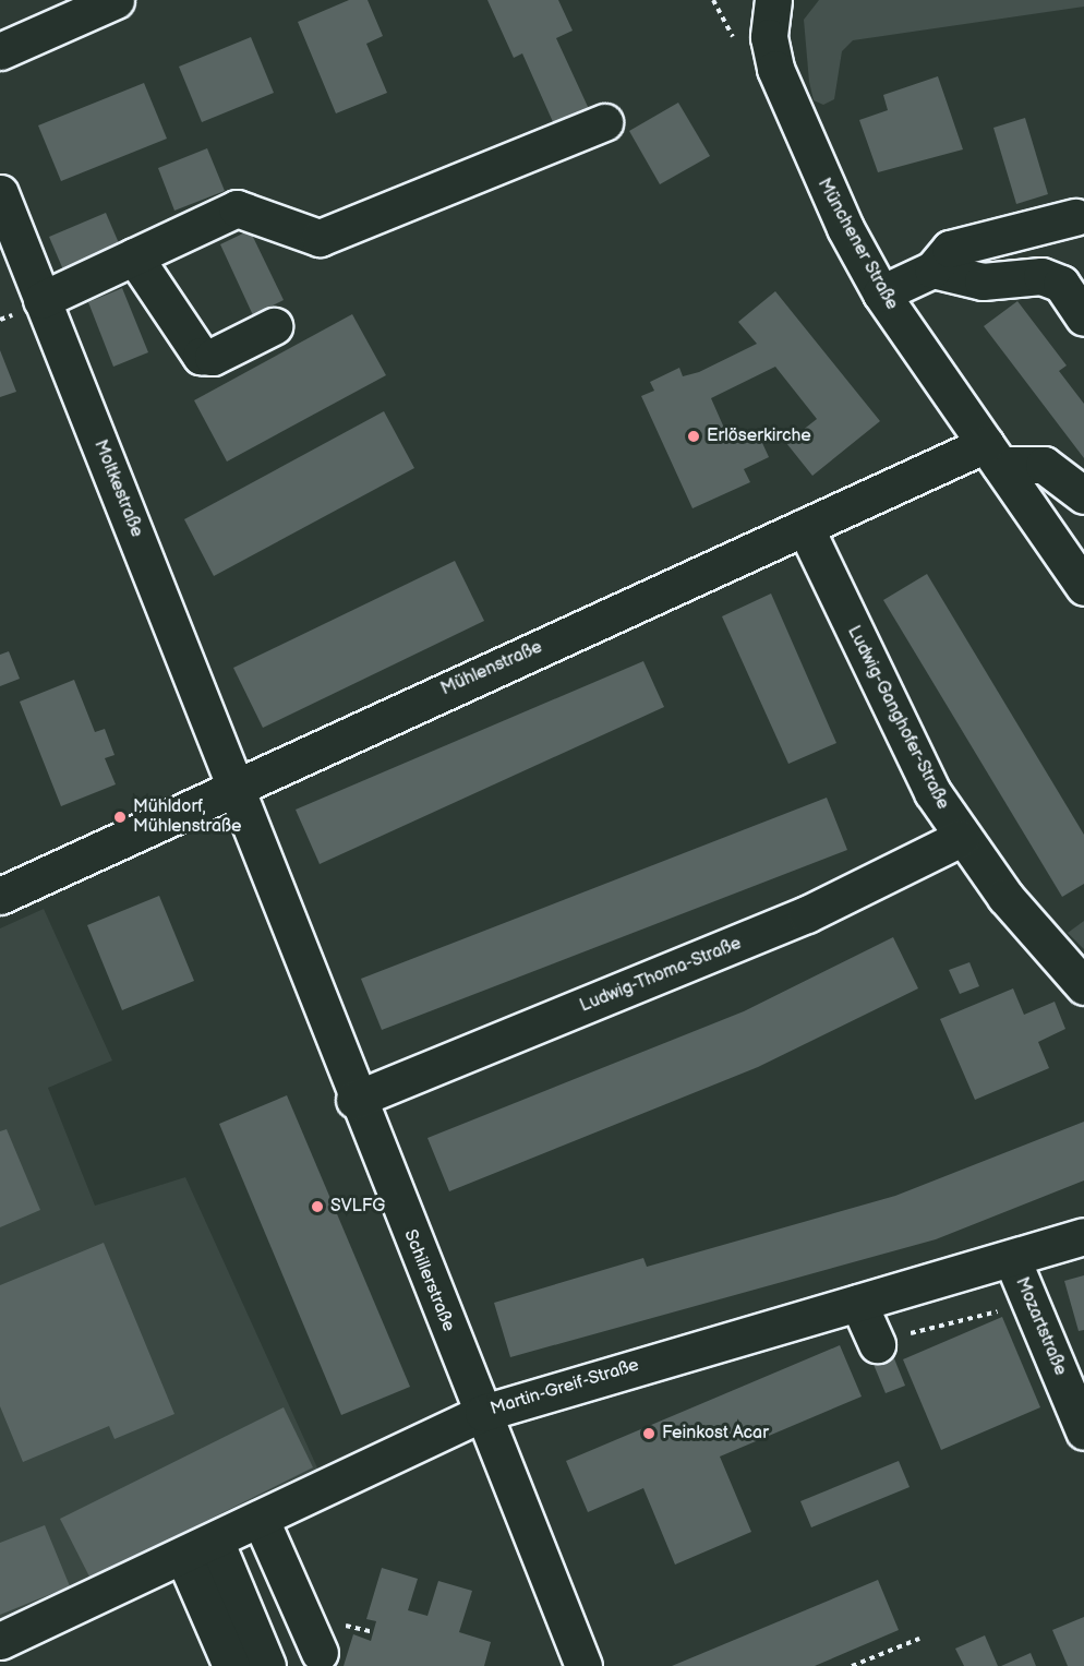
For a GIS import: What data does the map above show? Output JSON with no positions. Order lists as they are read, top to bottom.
{
  "streets": {
    "street": [
      "Münchener Straße",
      "Moltkestraße",
      "Mühlenstraße",
      "Ludwig-Ganghofer-Straße",
      "Ludwig-Thoma-Straße",
      "Schillerstraße",
      "Mozartstraße",
      "Martin-Greif-Straße"
    ]
  },
  "crossings": [
    ["Münchener Straße", "Mühlenstraße"],
    ["Moltkestraße", "Mühlenstraße"],
    ["Moltkestraße", "Schillerstraße"],
    ["Mühlenstraße", "Ludwig-Ganghofer-Straße"],
    ["Mühlenstraße", "Schillerstraße"],
    ["Ludwig-Ganghofer-Straße", "Ludwig-Thoma-Straße"],
    ["Ludwig-Thoma-Straße", "Schillerstraße"],
    ["Schillerstraße", "Martin-Greif-Straße"],
    ["Mozartstraße", "Martin-Greif-Straße"]
  ],
  "places": [
    "Erlöserkirche",
    "Mühldorf, Mühlenstraße",
    "SVLFG",
    "Feinkost Acar"
  ]
}
